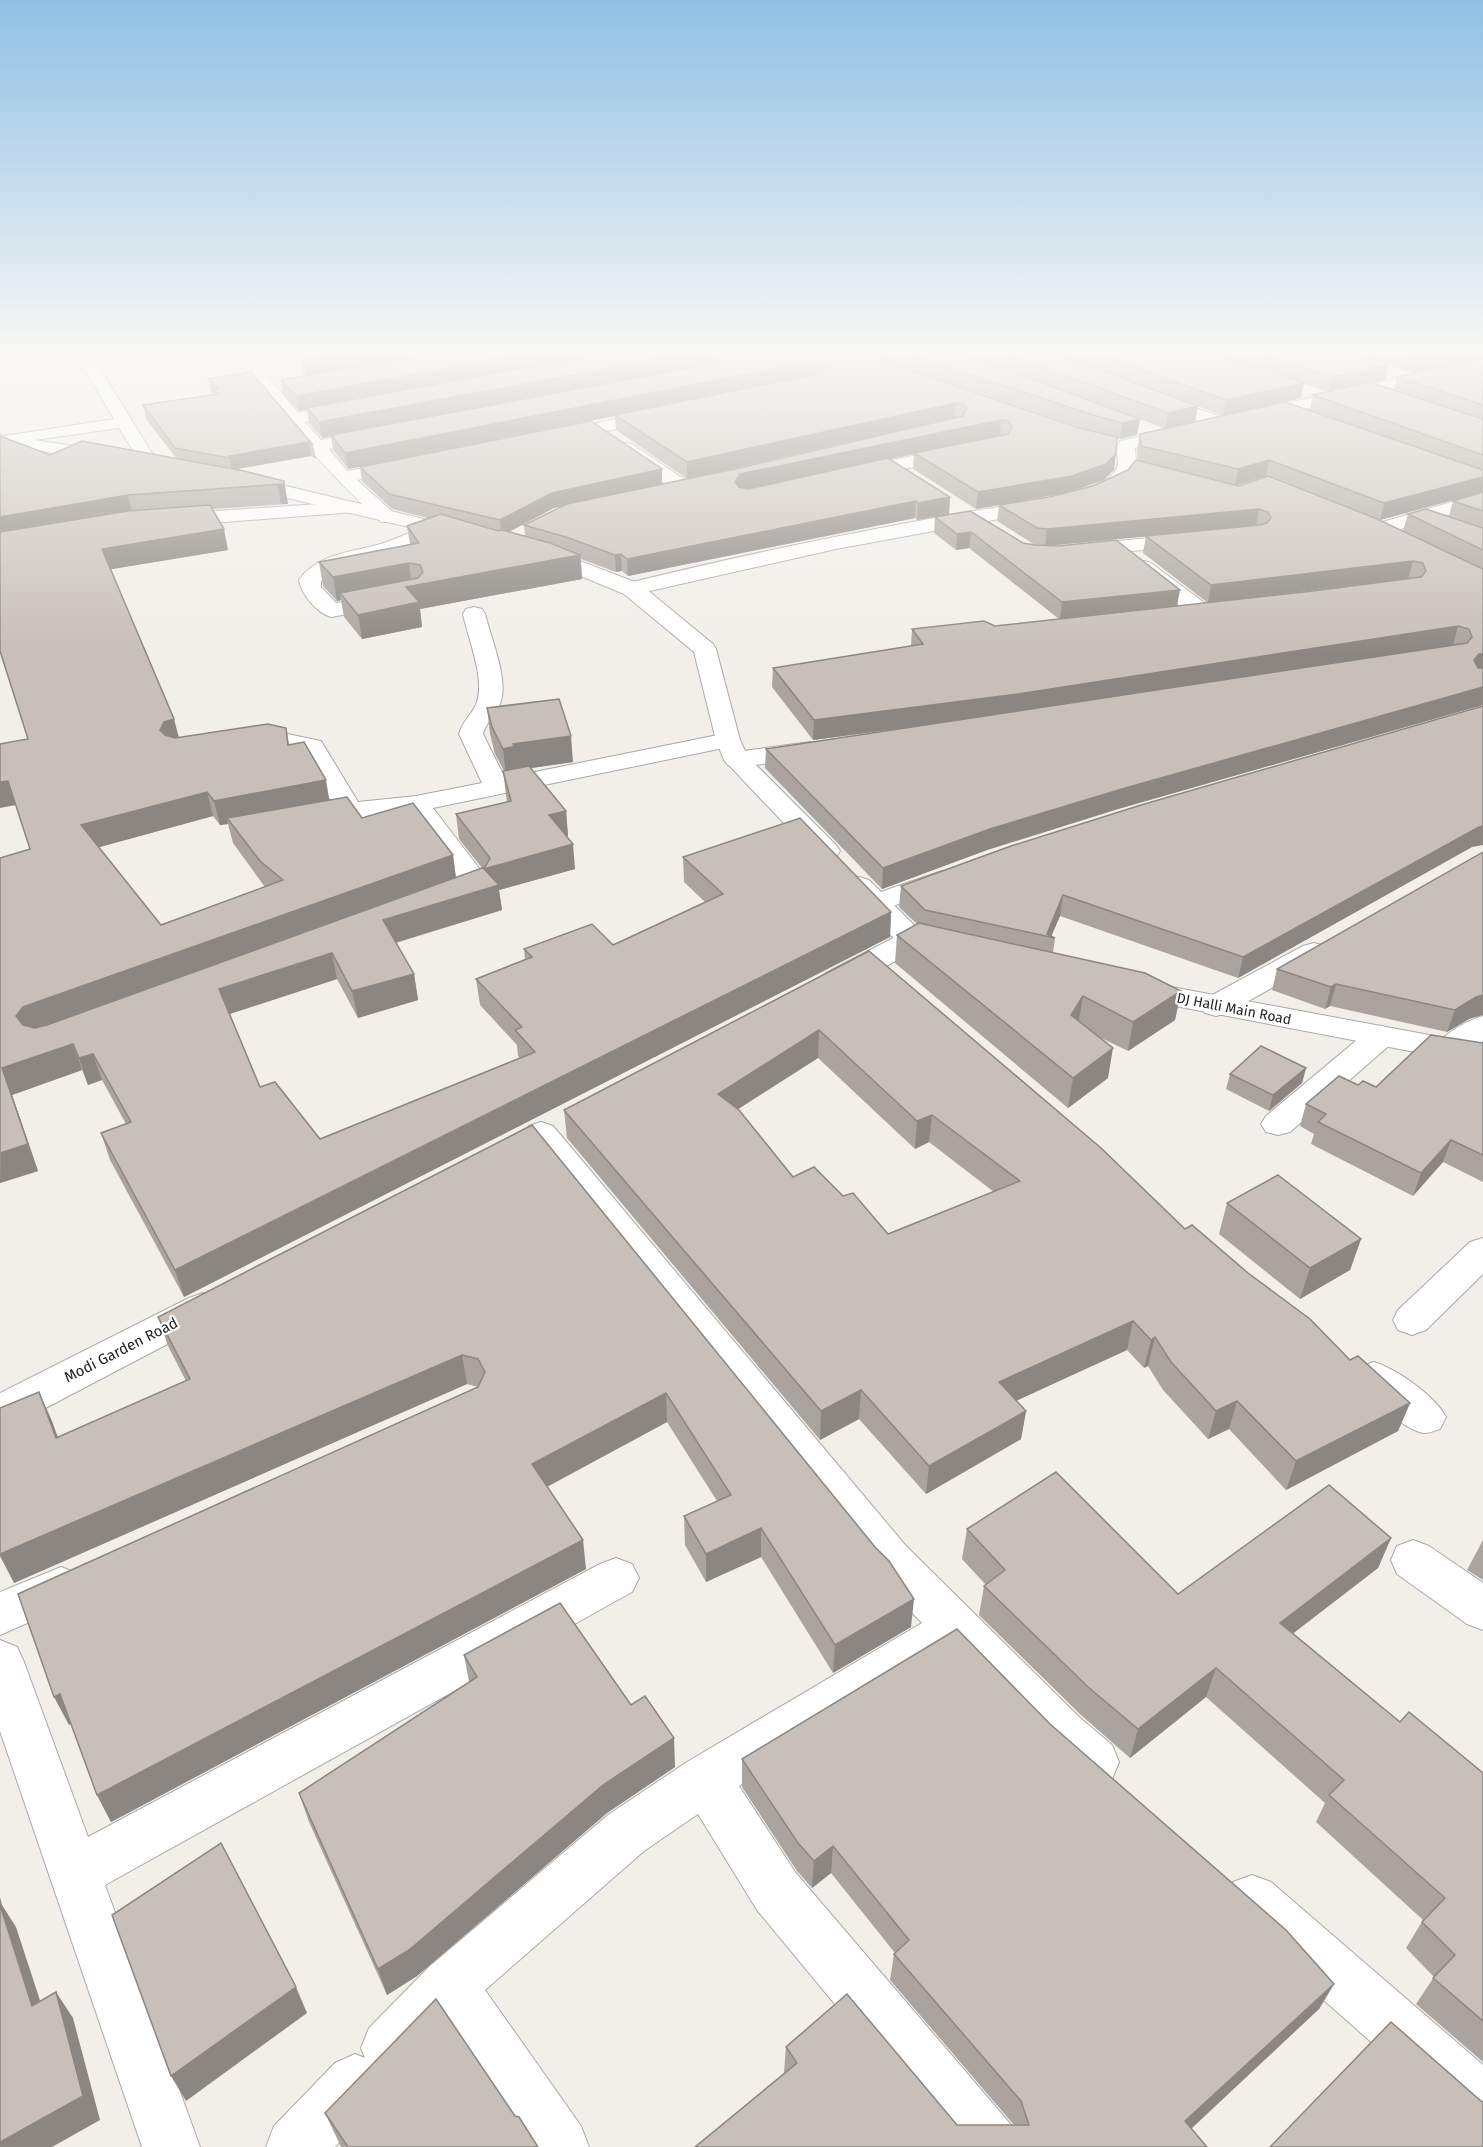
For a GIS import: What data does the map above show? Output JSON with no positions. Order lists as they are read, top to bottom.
{
  "streets": {
    "street": ["DJ Halli Main Road", "Modi Garden Road"]
  }
}
